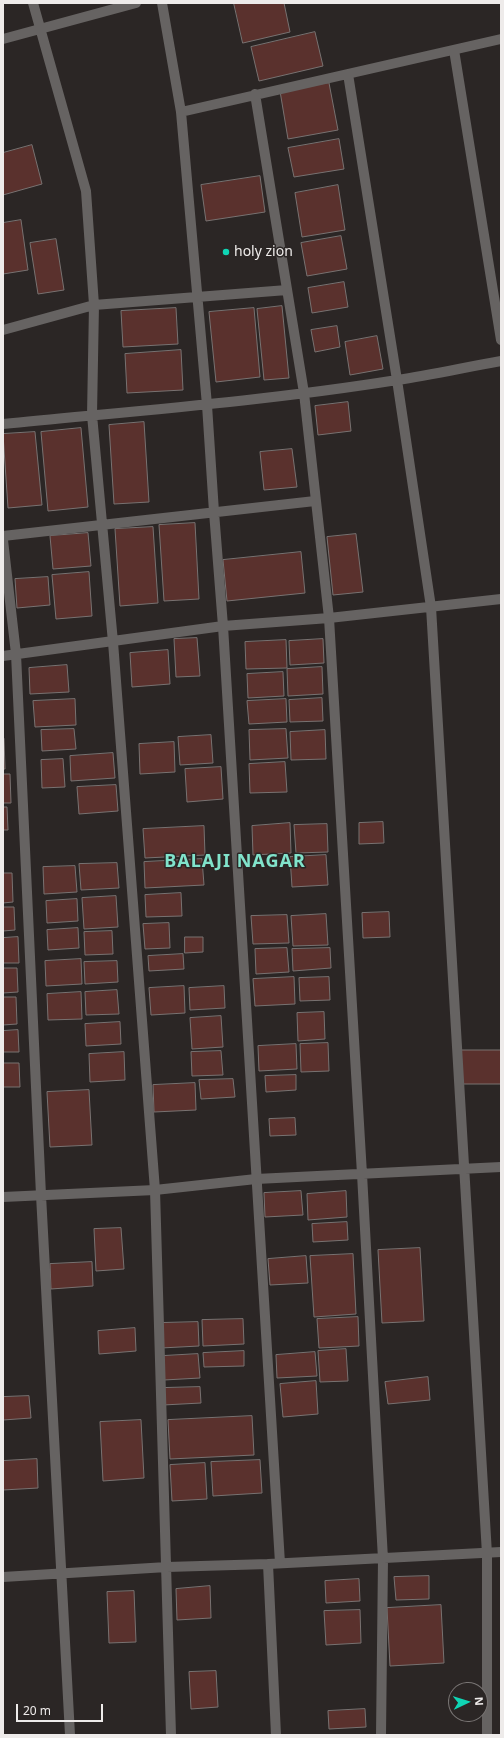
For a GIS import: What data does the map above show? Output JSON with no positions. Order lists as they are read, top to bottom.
{
  "districts": ["BALAJI NAGAR"],
  "places": ["holy zion"],
  "scale_bar": "20 m",
  "north": "right"
}
